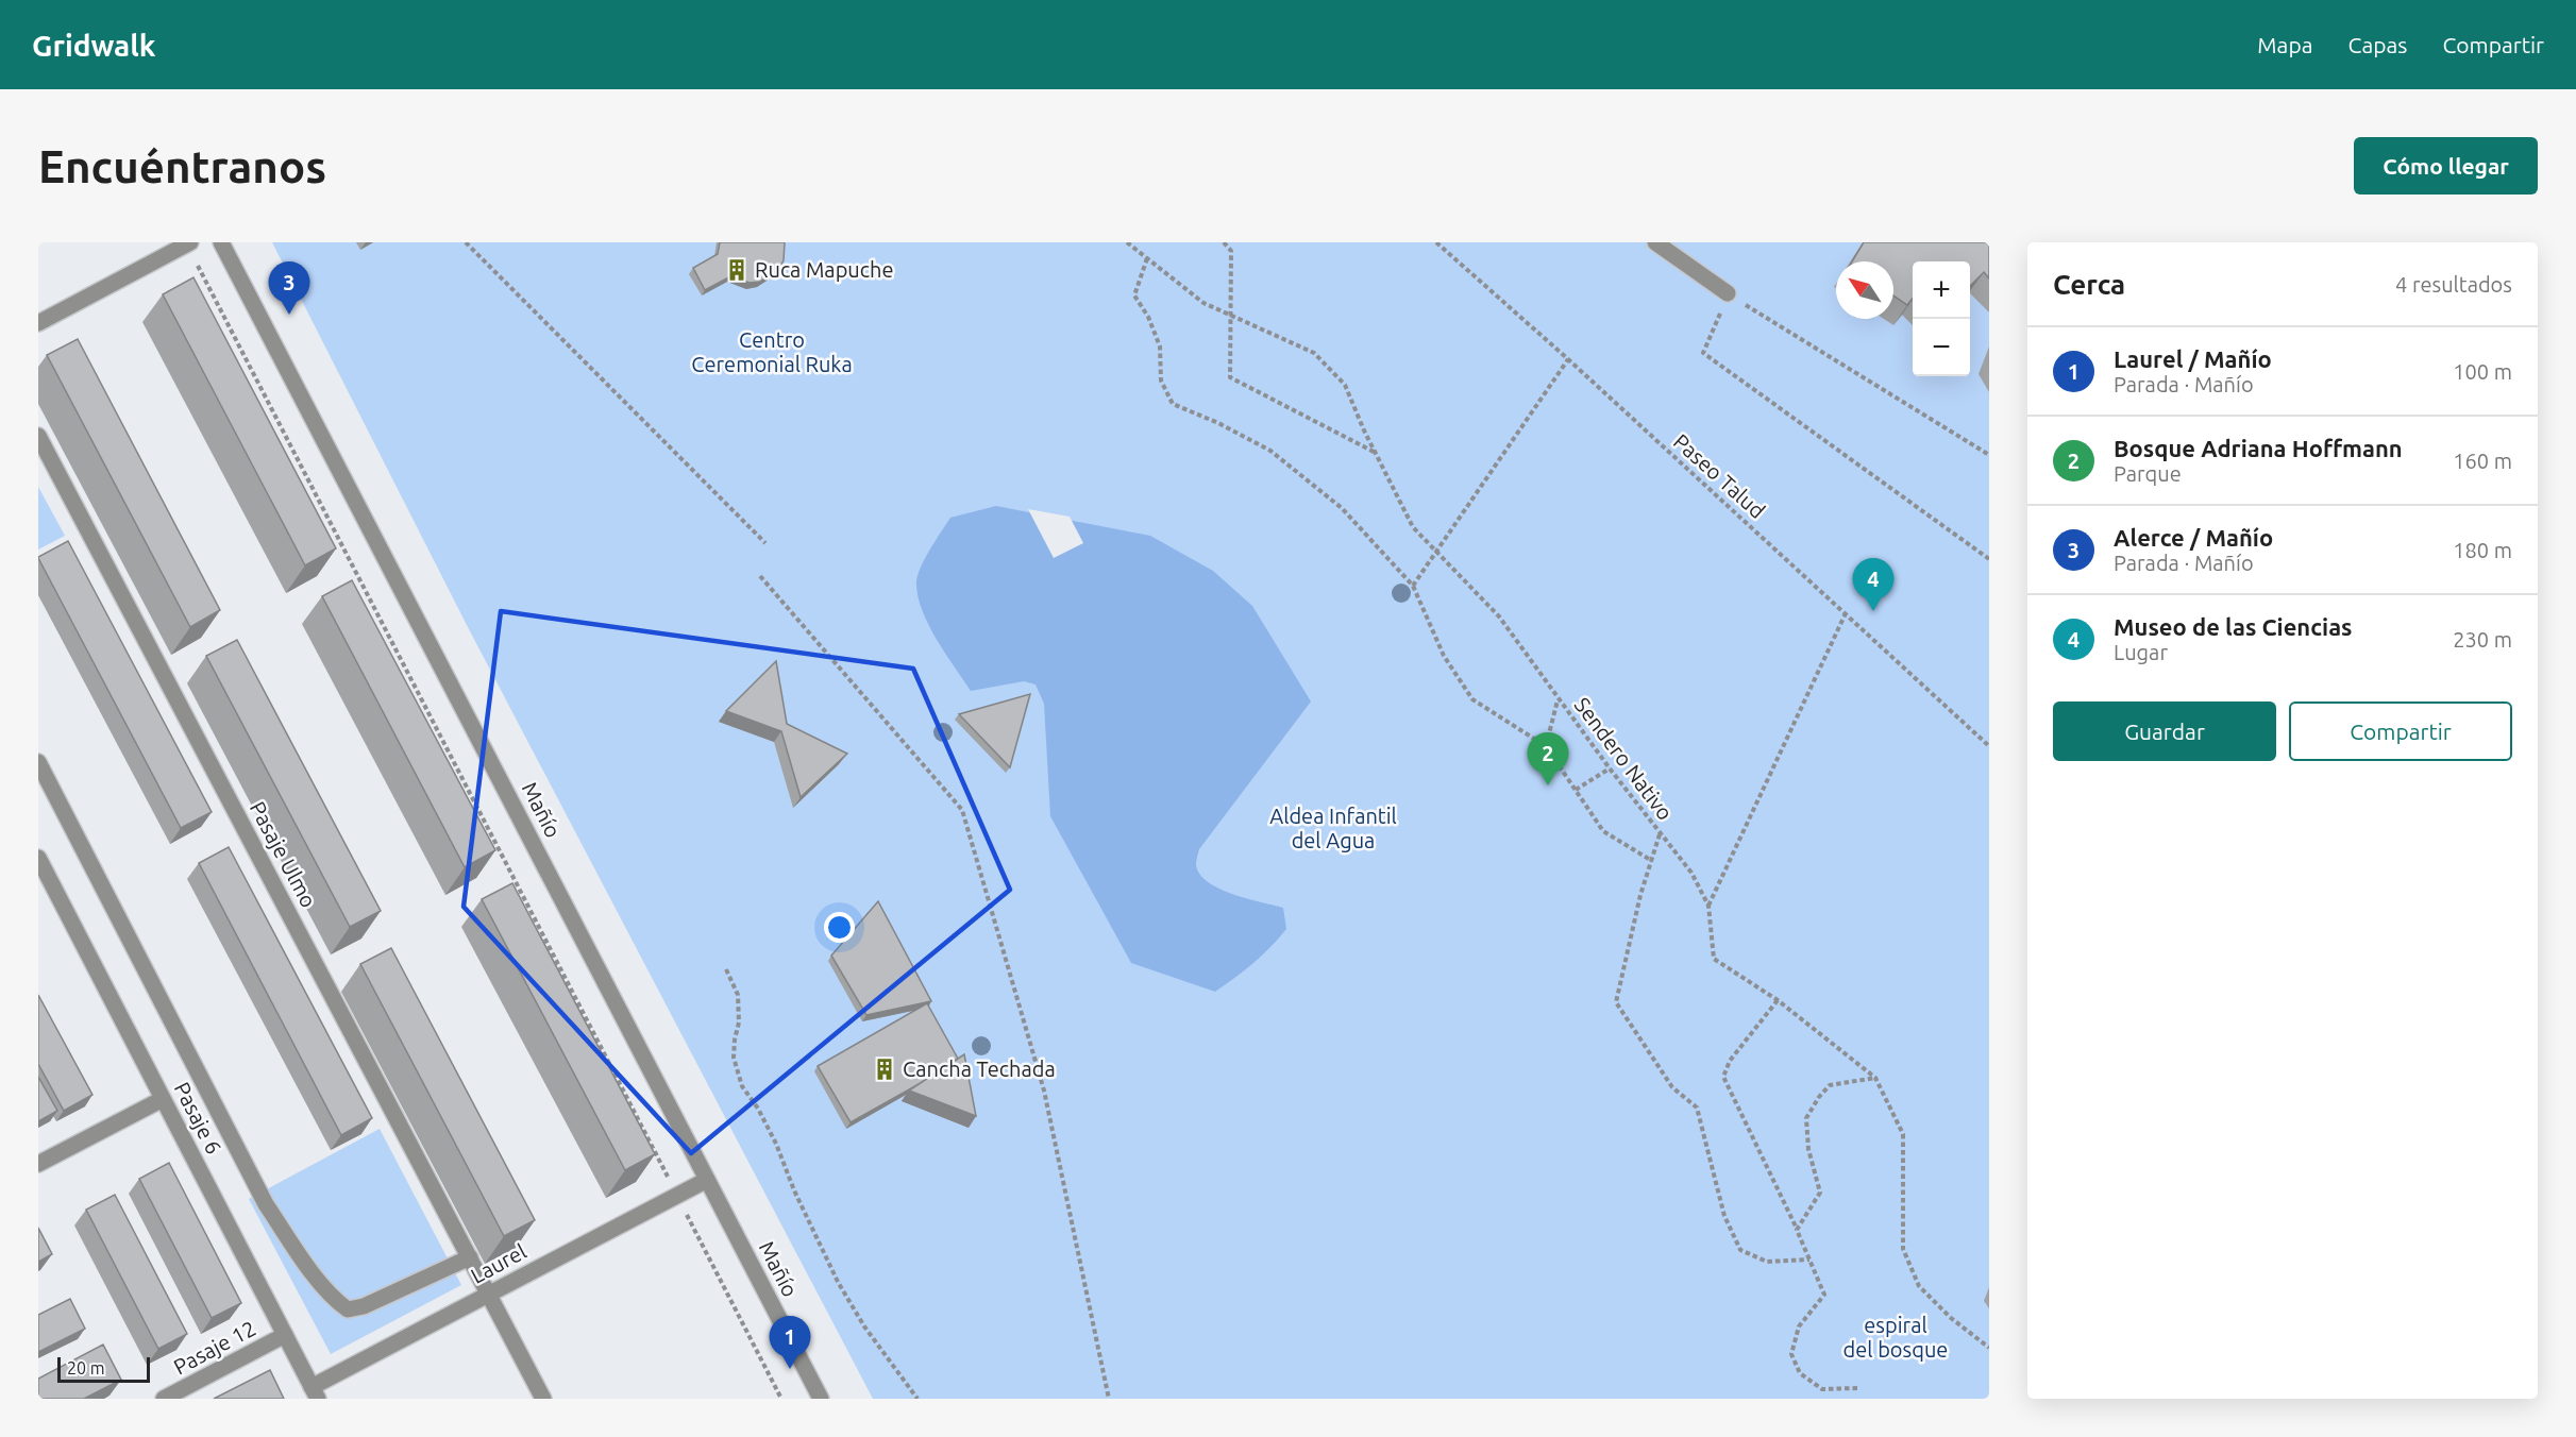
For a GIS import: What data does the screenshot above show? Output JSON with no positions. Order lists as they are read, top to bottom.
{
  "streets": {
    "street": [
      "Mañío",
      "Pasaje Ulmo",
      "Pasaje 6",
      "Laurel",
      "Pasaje 12"
    ],
    "path": ["Paseo Talud", "Sendero Nativo"]
  },
  "crossings": [
    ["Mañío", "Laurel"],
    ["Pasaje Ulmo", "Laurel"],
    ["Pasaje 6", "Laurel"],
    ["Pasaje 6", "Pasaje 12"]
  ],
  "parks": ["Centro Ceremonial Ruka", "Aldea Infantil del Agua", "espiral del bosque"],
  "places": {
    "building": ["Ruca Mapuche", "Cancha Techada"]
  },
  "scale_bar": "20 m",
  "north": "top left",
  "page": {
    "header": "Gridwalk",
    "nav": ["Mapa", "Capas", "Compartir"],
    "buttons": [
      "Cómo llegar",
      ["Guardar", "Compartir"]
    ],
    "title": "Encuéntranos",
    "heading": ["Cerca", "4 resultados"],
    "map_buttons": ["+", "−"],
    "pins": [
      "3",
      "4",
      "2",
      "1"
    ],
    "list": [
      {
        "mark": "1",
        "name": "Laurel / Mañío",
        "note": "Parada · Mañío",
        "value": "100 m"
      },
      {
        "mark": "2",
        "name": "Bosque Adriana Hoffmann",
        "note": "Parque",
        "value": "160 m"
      },
      {
        "mark": "3",
        "name": "Alerce / Mañío",
        "note": "Parada · Mañío",
        "value": "180 m"
      },
      {
        "mark": "4",
        "name": "Museo de las Ciencias",
        "note": "Lugar",
        "value": "230 m"
      }
    ],
    "scale": "20 m"
  }
}
